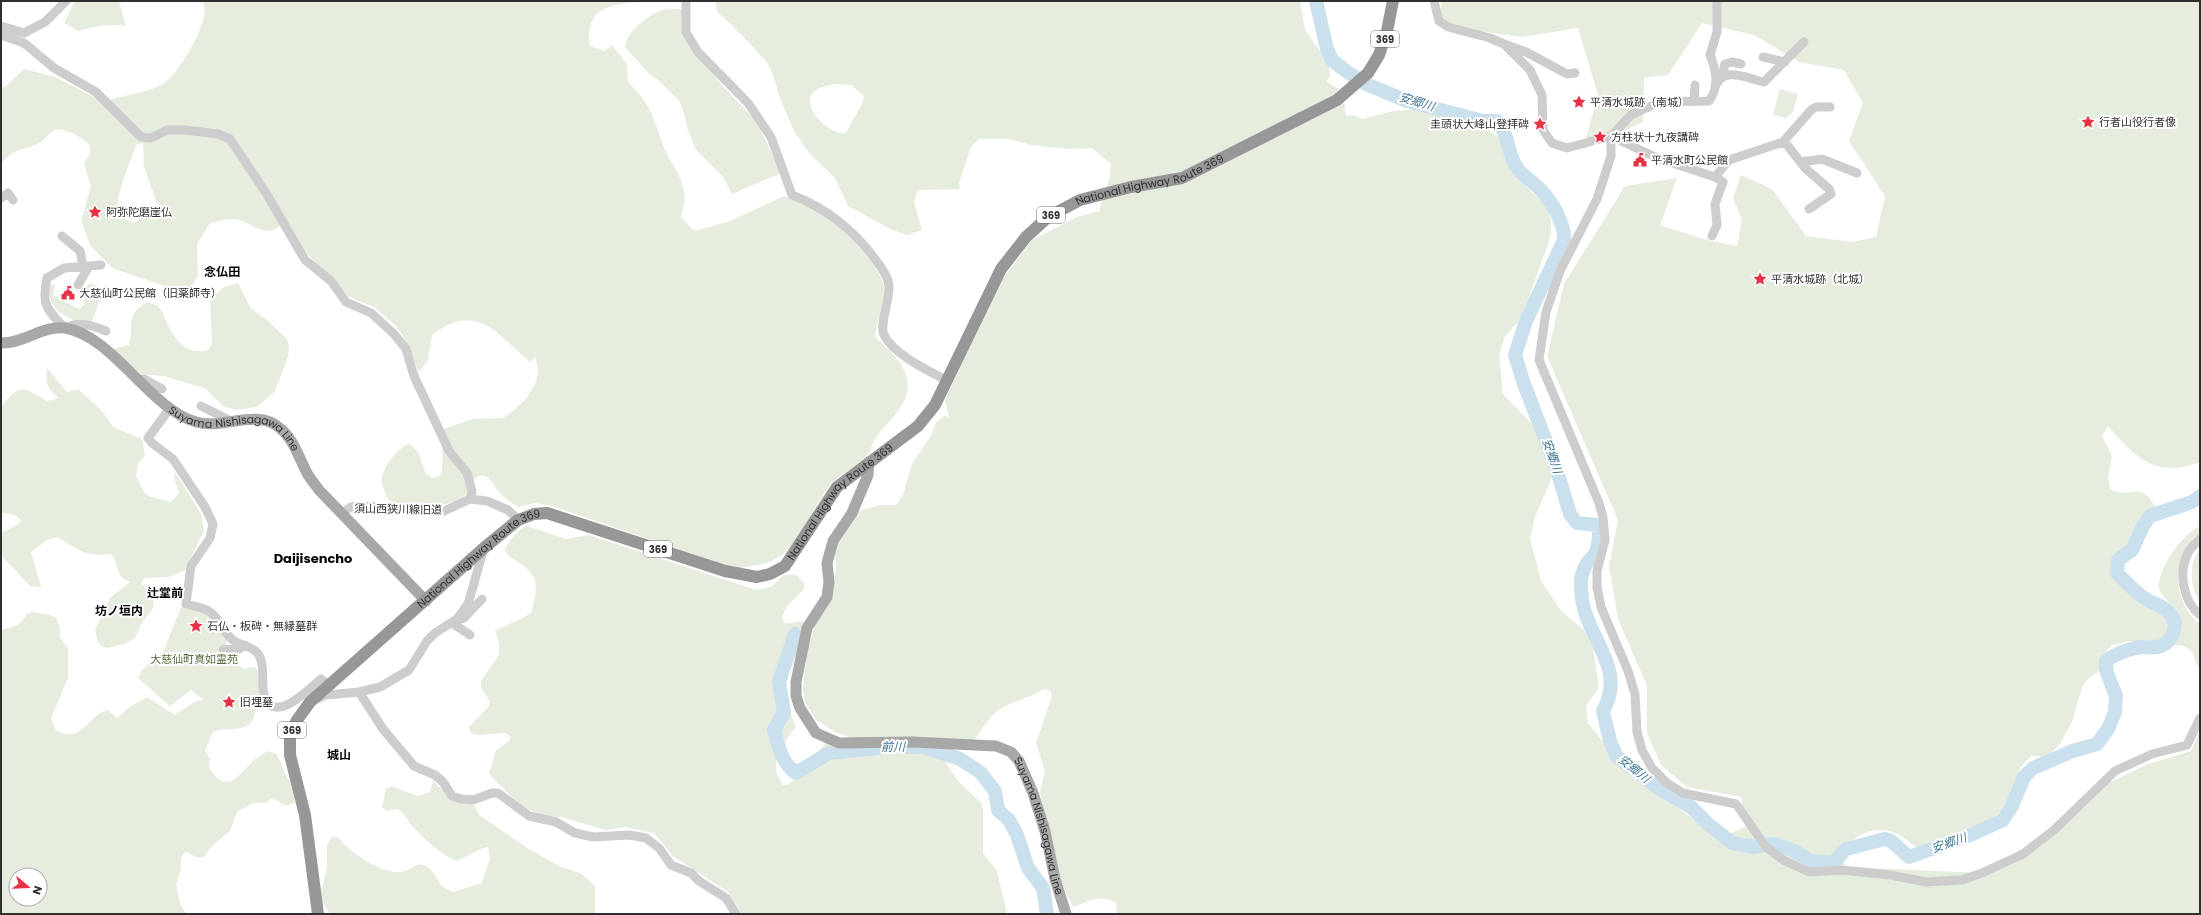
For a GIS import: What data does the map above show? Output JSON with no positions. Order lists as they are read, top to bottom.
{
  "streets": {
    "highway": ["369", "National Highway Route 369"],
    "main road": ["Suyama Nishisagawa Line"],
    "street": ["須山西狭川線旧道"]
  },
  "crossings": [
    ["National Highway Route 369", "Suyama Nishisagawa Line"],
    ["Suyama Nishisagawa Line", "須山西狭川線旧道"]
  ],
  "districts": [
    "念仏田",
    "Daijisencho",
    "辻堂前",
    "坊ノ垣内",
    "城山"
  ],
  "water": ["安郷川", "前川"],
  "parks": ["大慈仙町真如霊苑"],
  "places": {
    "place": [
      "平清水城跡（南城）",
      "行者山役行者像",
      "圭頭状大峰山登拝碑",
      "方柱状十九夜講碑",
      "阿弥陀磨崖仏",
      "平清水城跡（北城）",
      "石仏・板碑・無縁墓群",
      "旧埋墓"
    ],
    "public building": ["平清水町公民館", "大慈仙町公民館（旧薬師寺）"]
  },
  "north": "right"
}
